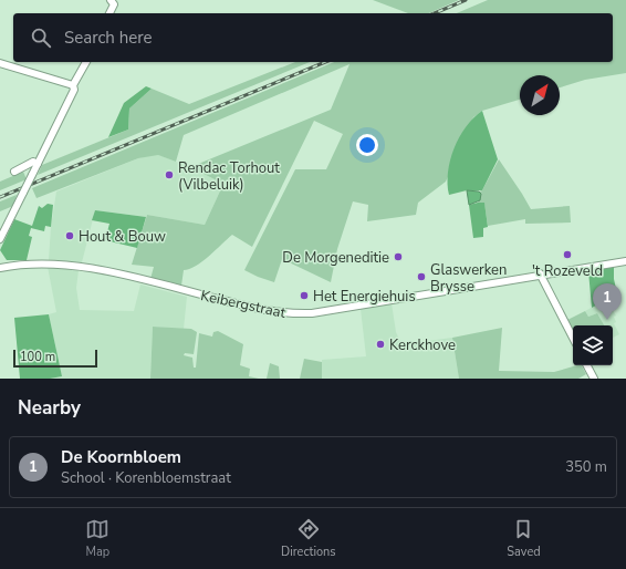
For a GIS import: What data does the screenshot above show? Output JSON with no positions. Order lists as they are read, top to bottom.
{
  "streets": {
    "street": ["Keibergstraat"]
  },
  "places": [
    "Rendac Torhout (Vilbeluik)",
    "Hout & Bouw",
    "'t Rozeveld",
    "De Morgeneditie",
    "Glaswerken Brysse",
    "Het Energiehuis",
    "Kerckhove"
  ],
  "scale_bar": "100 m",
  "north": "top right",
  "page": {
    "search": "Search here",
    "pins": "1",
    "scale": "100 m",
    "heading": "Nearby",
    "list": [
      {
        "mark": "1",
        "name": "De Koornbloem",
        "note": "School · Korenbloemstraat",
        "value": "350 m"
      }
    ],
    "nav": ["Map", "Directions", "Saved"]
  }
}
